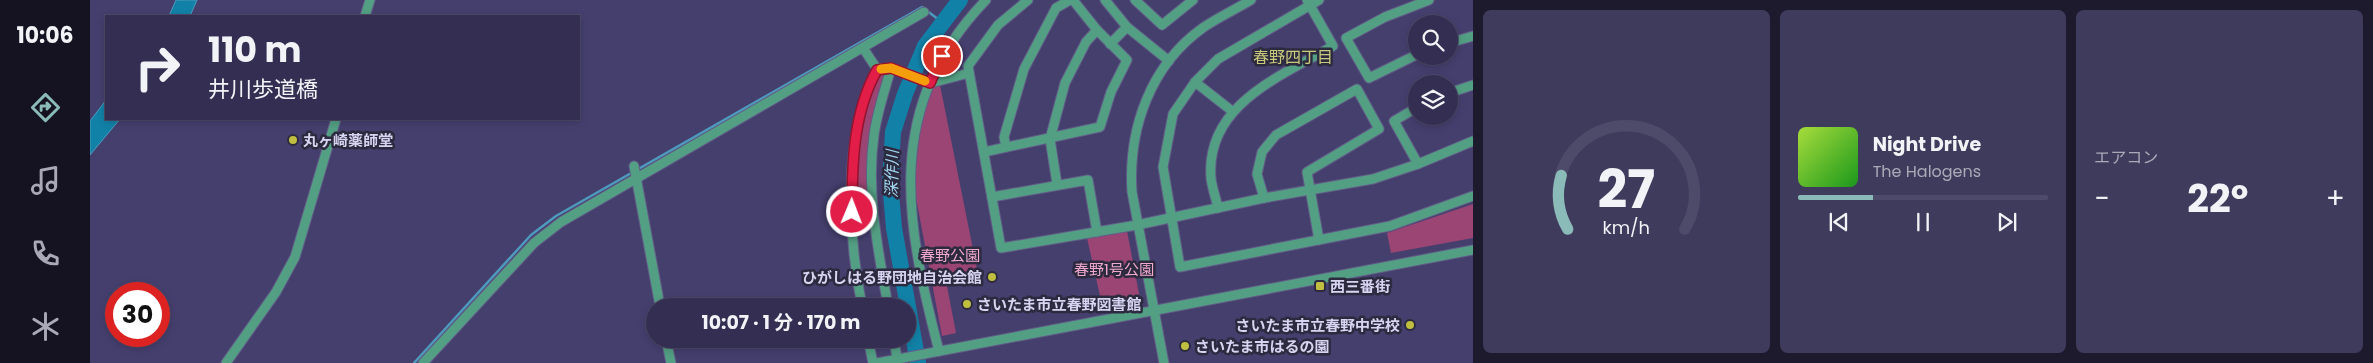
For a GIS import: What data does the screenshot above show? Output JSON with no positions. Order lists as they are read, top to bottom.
{
  "districts": ["春野四丁目"],
  "water": ["深作川"],
  "parks": ["春野公園", "春野1号公園"],
  "places": {
    "other": [
      "丸ヶ崎薬師堂",
      "ひがしはる野団地自治会館",
      "さいたま市立春野図書館",
      "さいたま市立春野中学校",
      "さいたま市はるの園"
    ],
    "transit": ["西三番街"]
  },
  "page": {
    "tabs": "10:06",
    "tile": "エアコン",
    "turn": ["110 m", "井川歩道橋"],
    "song": ["Night Drive", "The Halogens"],
    "heat": ["−", "22°", "+"],
    "limit": "30",
    "trip": "10:07 · 1 分 · 170 m",
    "gauge": ["27", "km/h"]
  }
}
